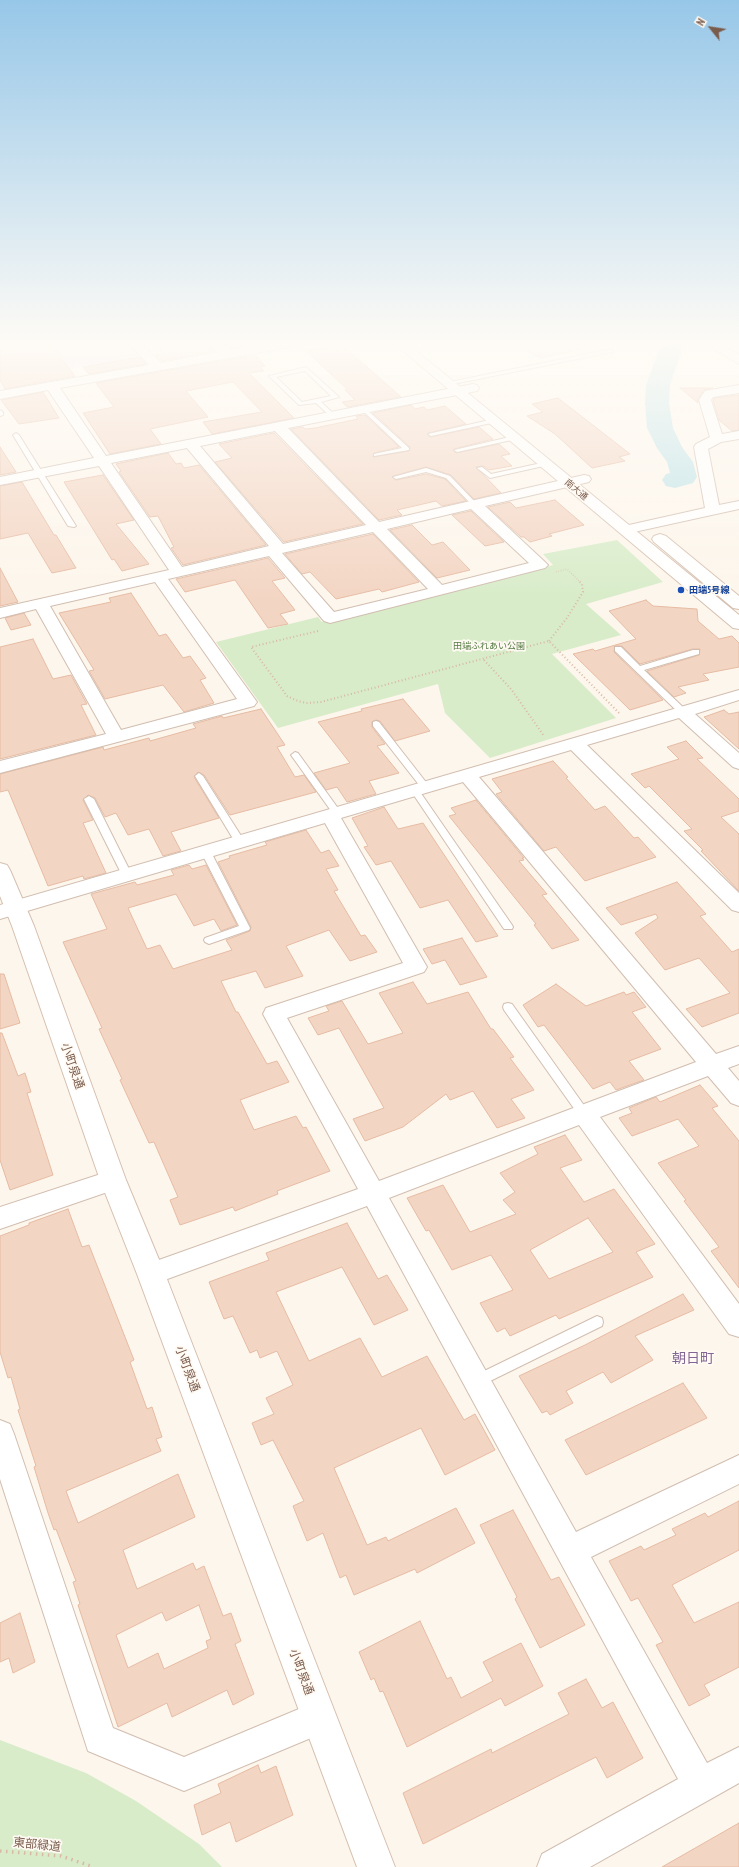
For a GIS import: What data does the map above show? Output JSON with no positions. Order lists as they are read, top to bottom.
{
  "streets": {
    "street": ["南大通", "小町泉通"],
    "path": ["東部緑道"]
  },
  "districts": ["朝日町"],
  "parks": ["田端ふれあい公園"],
  "places": ["田端5号線"],
  "north": "top left"
}
